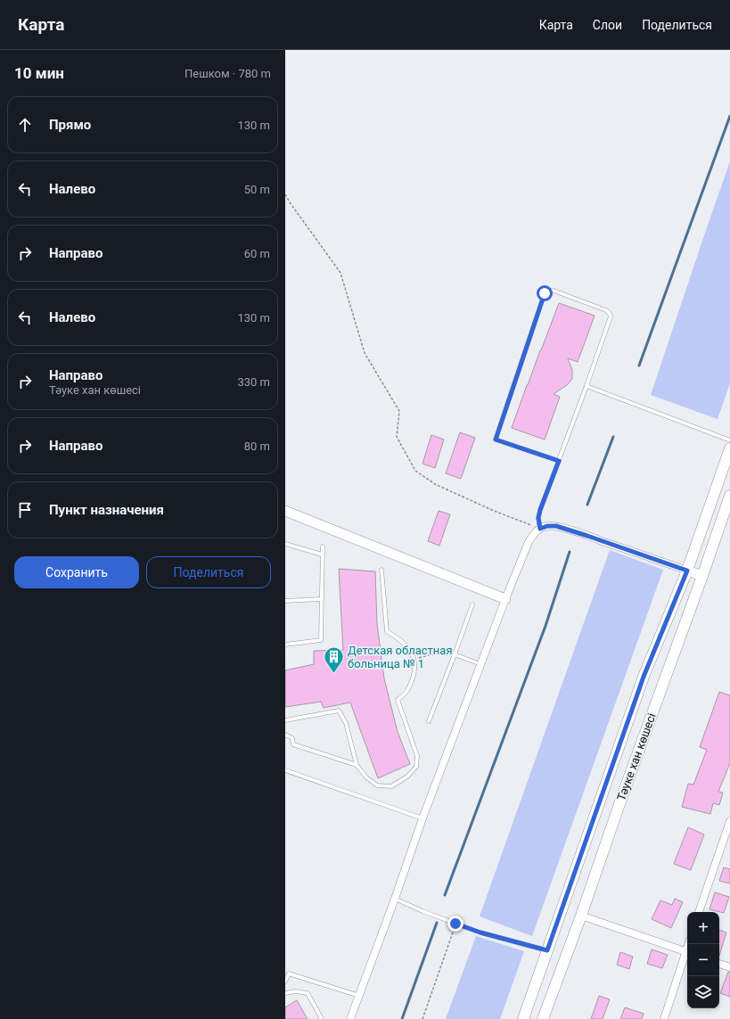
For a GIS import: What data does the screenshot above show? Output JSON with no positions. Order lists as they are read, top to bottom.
{
  "streets": {
    "main road": ["Тәуке хан көшесі"]
  },
  "places": {
    "building": ["Детская областная больница № 1"]
  },
  "page": {
    "header": "Карта",
    "nav": ["Карта", "Слои", "Поделиться"],
    "heading": ["10 мин", "Пешком · 780 m"],
    "list": [
      ["Прямо", "130 m"],
      ["Налево", "50 m"],
      ["Направо", "60 m"],
      ["Налево", "130 m"],
      ["Направо", "Тәуке хан көшесі", "330 m"],
      ["Направо", "80 m"],
      "Пункт назначения"
    ],
    "buttons": ["Сохранить", "Поделиться"],
    "map_buttons": ["+", "−"]
  }
}
